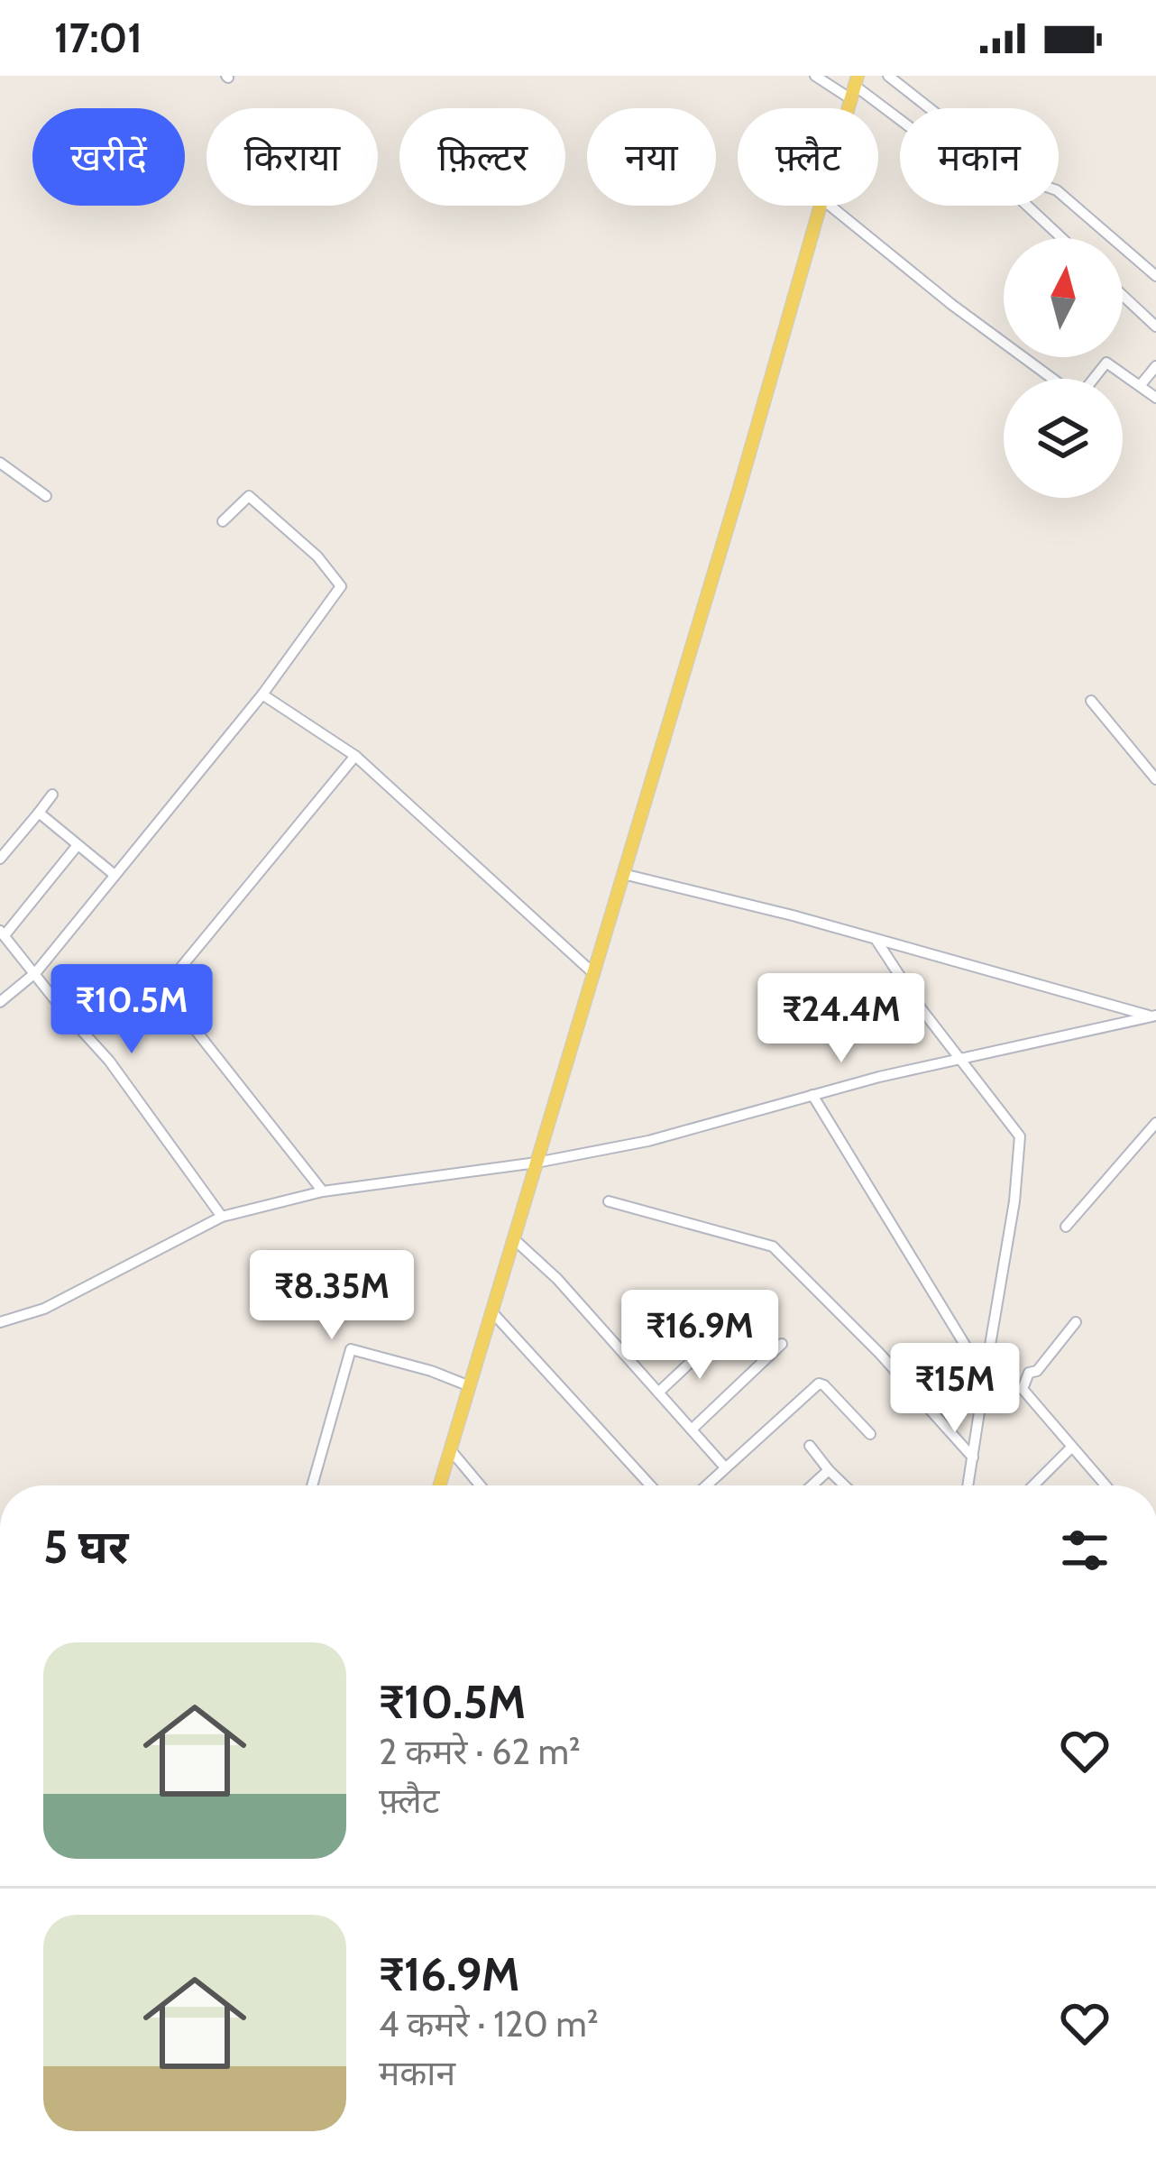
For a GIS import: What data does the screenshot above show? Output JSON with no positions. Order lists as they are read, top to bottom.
{
  "north": "top",
  "page": {
    "status": "17:01",
    "chip": [
      "खरीदें",
      "किराया",
      "फ़िल्टर",
      "नया",
      "फ़्लैट",
      "मकान"
    ],
    "price": [
      "₹10.5M",
      "₹24.4M",
      "₹8.35M",
      "₹16.9M",
      "₹15M"
    ],
    "heading": "5 घर",
    "list": [
      {
        "name": "₹10.5M",
        "note": "2 कमरे · 62 m² · फ़्लैट"
      },
      {
        "name": "₹16.9M",
        "note": "4 कमरे · 120 m² · मकान"
      }
    ]
  }
}
